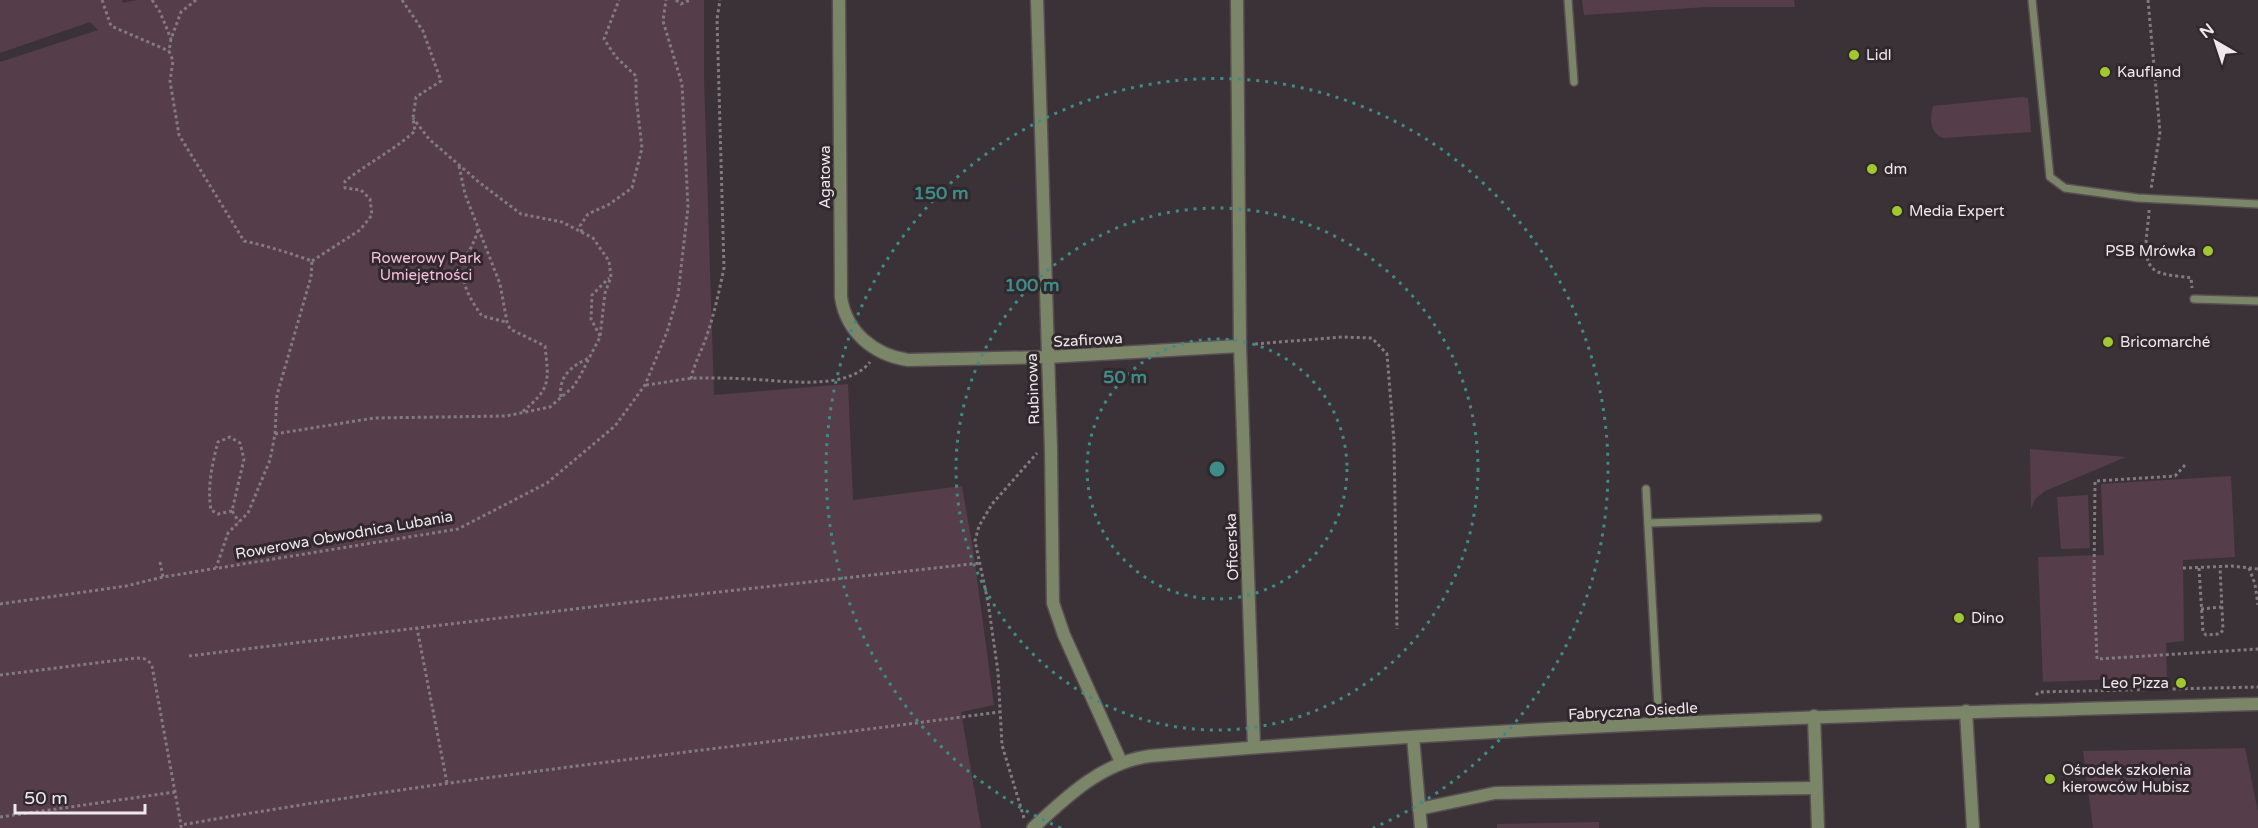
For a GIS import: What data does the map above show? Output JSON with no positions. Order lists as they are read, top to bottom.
{
  "streets": {
    "street": [
      "Agatowa",
      "Szafirowa",
      "Rubinowa",
      "Oficerska",
      "Fabryczna Osiedle"
    ],
    "path": ["Rowerowa Obwodnica Lubania"]
  },
  "crossings": [
    ["Agatowa", "Szafirowa"],
    ["Szafirowa", "Rubinowa"],
    ["Szafirowa", "Oficerska"],
    ["Rubinowa", "Fabryczna Osiedle"],
    ["Oficerska", "Fabryczna Osiedle"]
  ],
  "parks": ["Rowerowy Park Umiejętności"],
  "places": [
    "Lidl",
    "Kaufland",
    "dm",
    "Media Expert",
    "PSB Mrówka",
    "Bricomarché",
    "Dino",
    "Leo Pizza",
    "Ośrodek szkolenia kierowców Hubisz"
  ],
  "scale_bar": "50 m",
  "north": "top left",
  "rings": ["150 m", "100 m", "50 m"]
}
